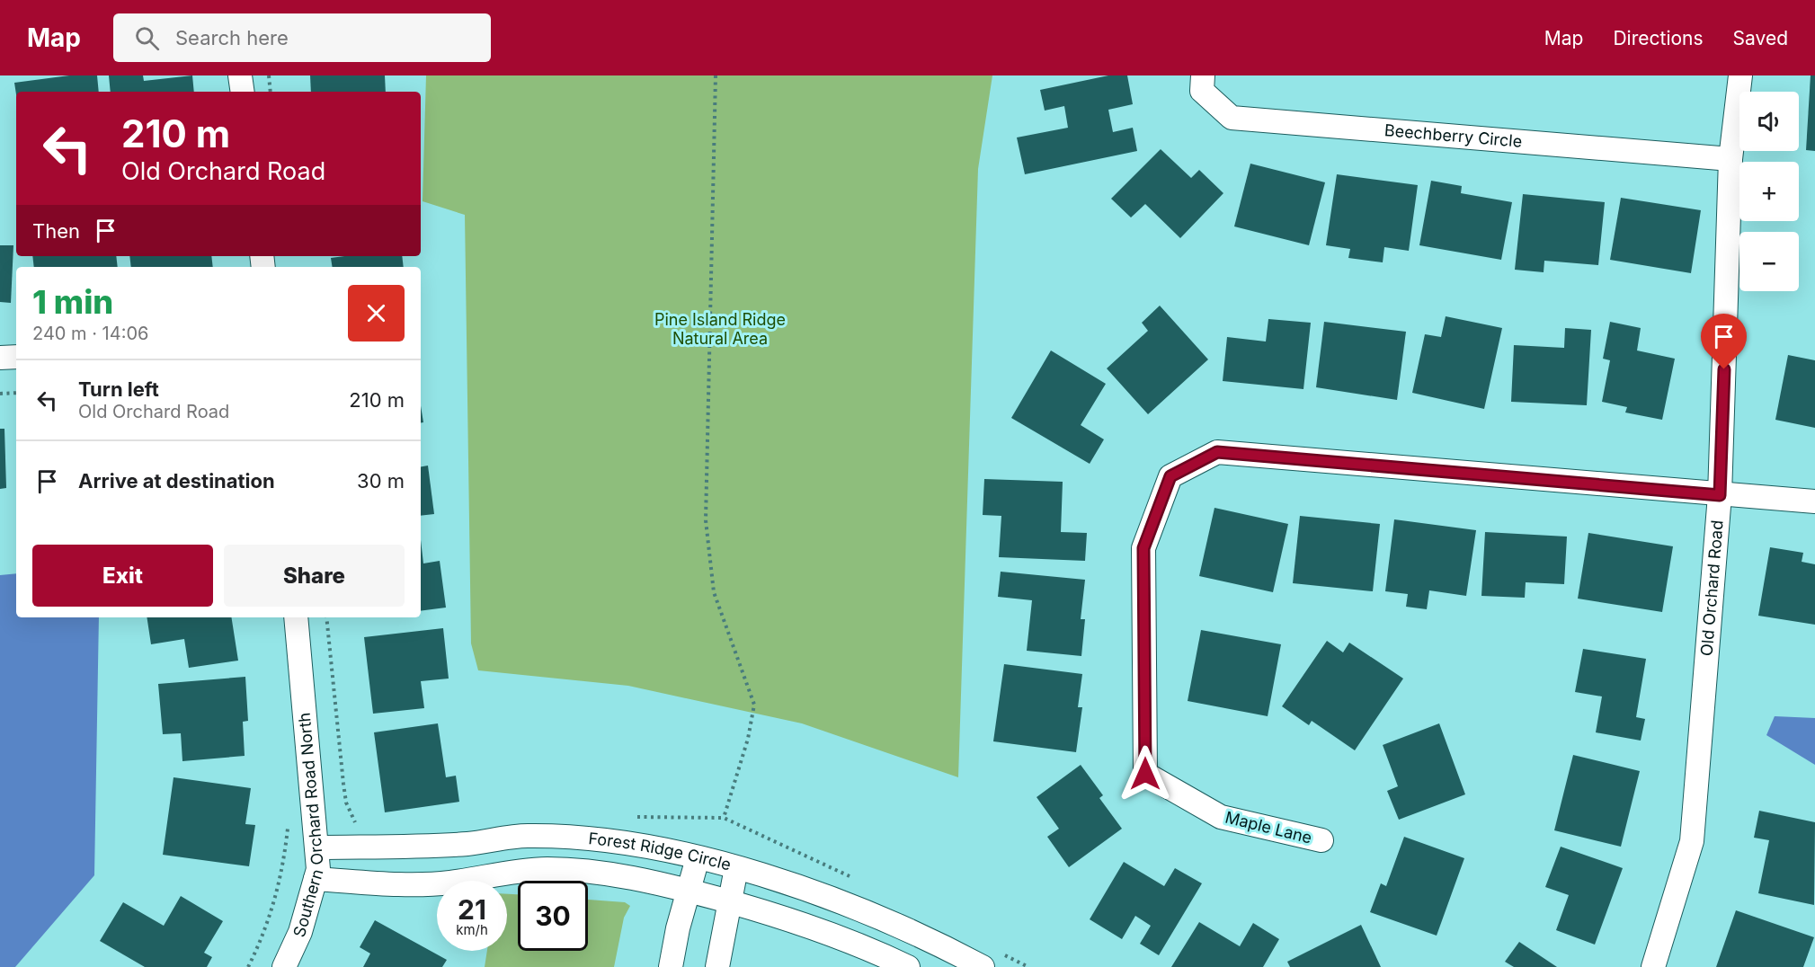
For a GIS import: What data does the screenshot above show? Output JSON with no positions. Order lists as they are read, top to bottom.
{
  "streets": {
    "street": [
      "Beechberry Circle",
      "Old Orchard Road",
      "Southern Orchard Road North",
      "Maple Lane",
      "Forest Ridge Circle"
    ]
  },
  "crossings": [
    ["Beechberry Circle", "Old Orchard Road"],
    ["Old Orchard Road", "Maple Lane"],
    ["Southern Orchard Road North", "Forest Ridge Circle"]
  ],
  "parks": ["Pine Island Ridge Natural Area"],
  "page": {
    "header": "Map",
    "search": "Search here",
    "nav": ["Map", "Directions", "Saved"],
    "map_buttons": ["+", "−"],
    "turn": ["210 m", "Old Orchard Road"],
    "then": "Then",
    "heading": ["1 min", "240 m · 14:06"],
    "list": [
      {
        "name": "Turn left",
        "note": "Old Orchard Road",
        "value": "210 m"
      },
      {
        "name": "Arrive at destination",
        "value": "30 m"
      }
    ],
    "buttons": ["Exit", "Share"],
    "speed": "21 km/h",
    "limit": "30"
  }
}
